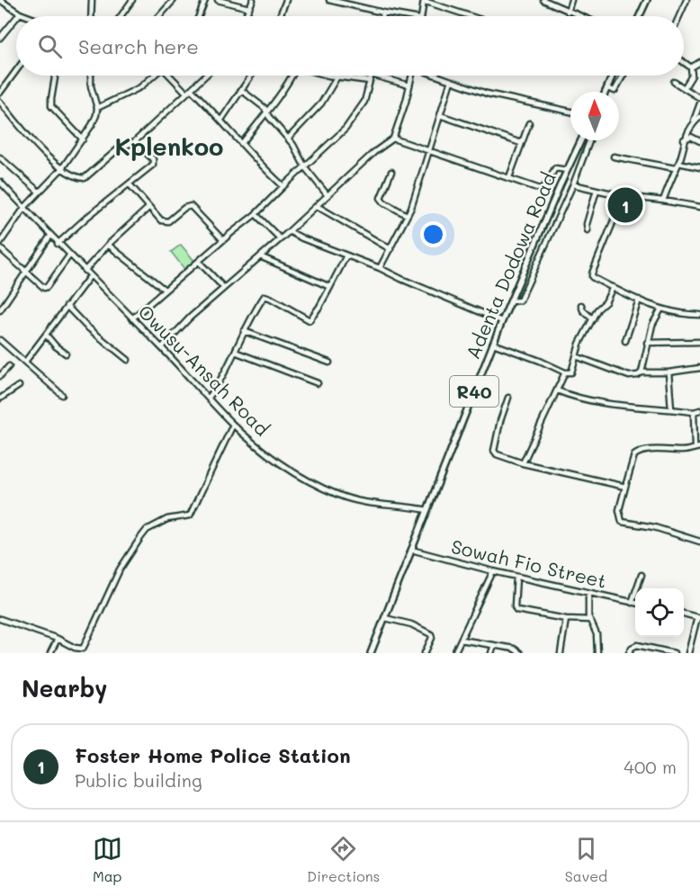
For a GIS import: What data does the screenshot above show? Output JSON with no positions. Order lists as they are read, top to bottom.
{
  "streets": {
    "main road": ["Adenta Dodowa Road", "R40"],
    "street": ["Owusu-Ansah Road", "Sowah Fio Street"]
  },
  "crossings": [
    ["Adenta Dodowa Road", "Owusu-Ansah Road"],
    ["Adenta Dodowa Road", "Sowah Fio Street"]
  ],
  "districts": ["Kplenkoo"],
  "north": "top",
  "page": {
    "search": "Search here",
    "pins": "1",
    "heading": "Nearby",
    "list": [
      {
        "mark": "1",
        "name": "Foster Home Police Station",
        "note": "Public building",
        "value": "400 m"
      }
    ],
    "nav": ["Map", "Directions", "Saved"]
  }
}
